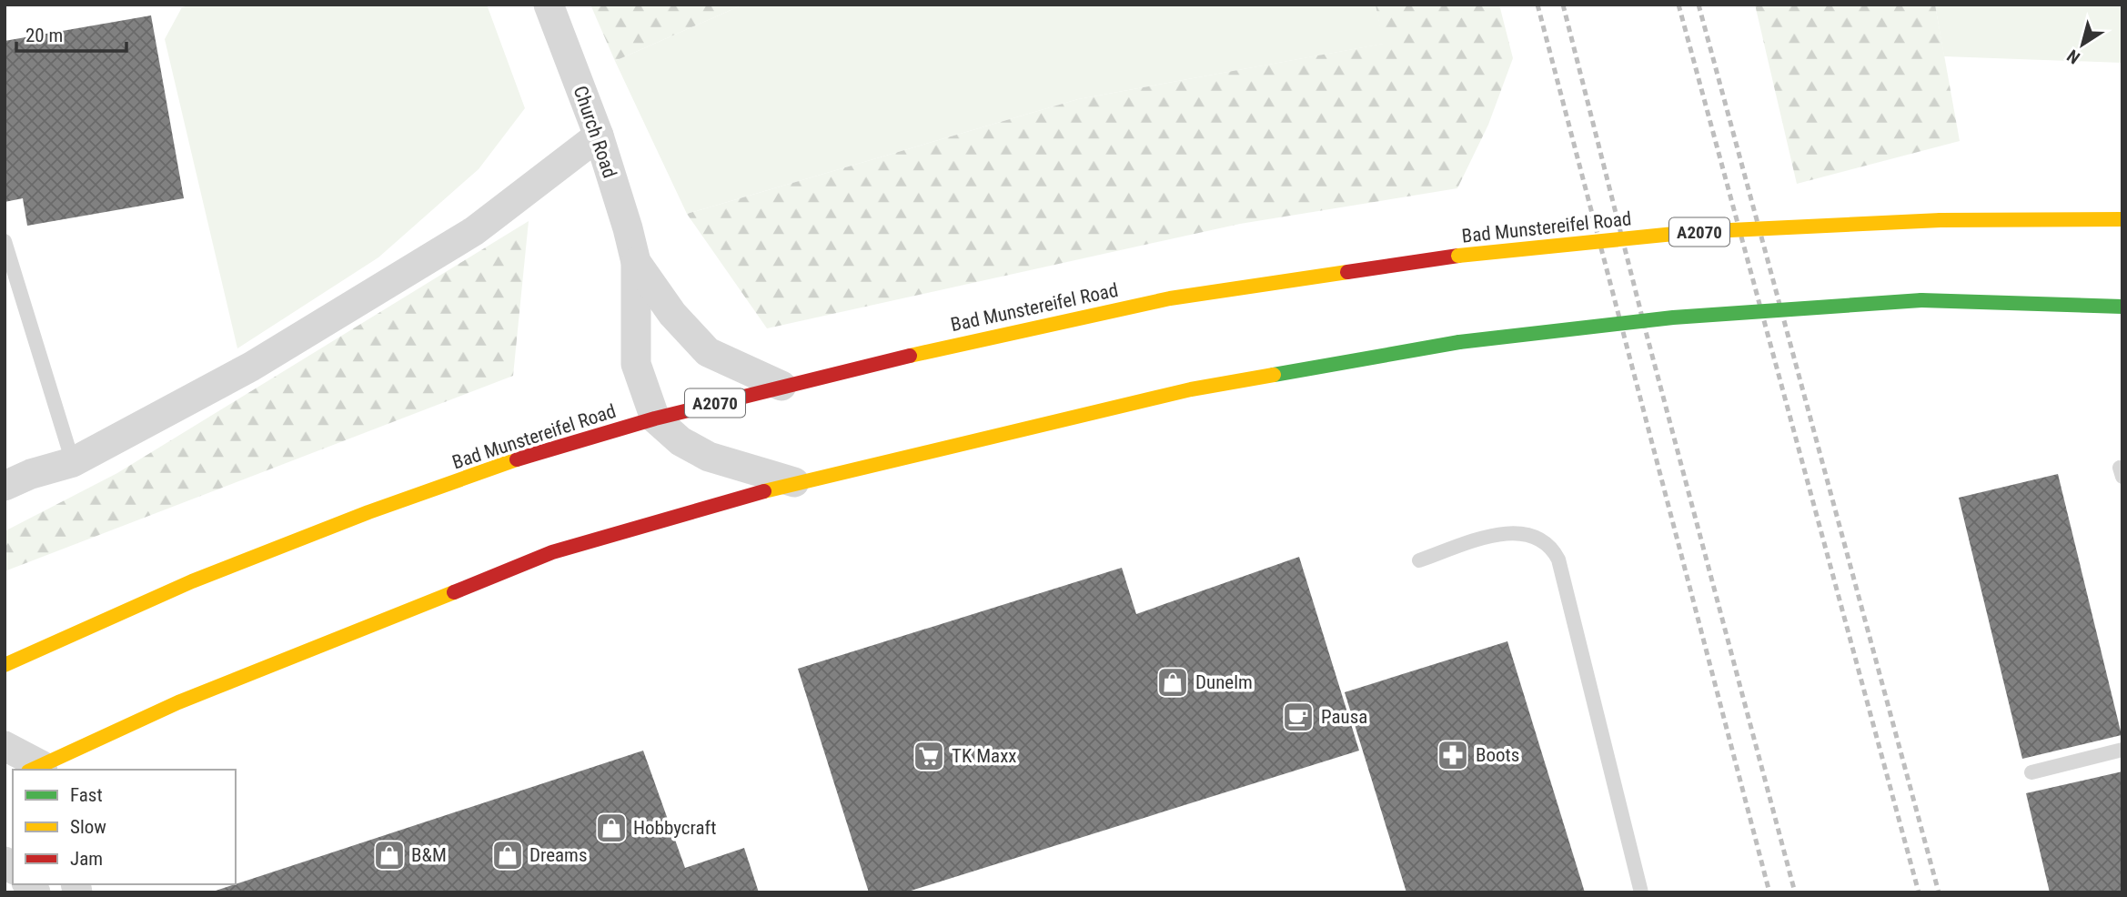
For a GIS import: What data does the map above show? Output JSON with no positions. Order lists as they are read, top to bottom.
{
  "streets": {
    "highway": ["Bad Munstereifel Road", "A2070"],
    "street": ["Church Road"]
  },
  "crossings": [
    ["Church Road", "Bad Munstereifel Road"]
  ],
  "places": {
    "shop": [
      "Dunelm",
      "Hobbycraft",
      "B&M",
      "Dreams"
    ],
    "cafe": ["Pausa"],
    "pharmacy": ["Boots"],
    "supermarket": ["TK Maxx"]
  },
  "legend": ["Fast", "Slow", "Jam"],
  "scale_bar": "20 m",
  "north": "bottom left"
}
